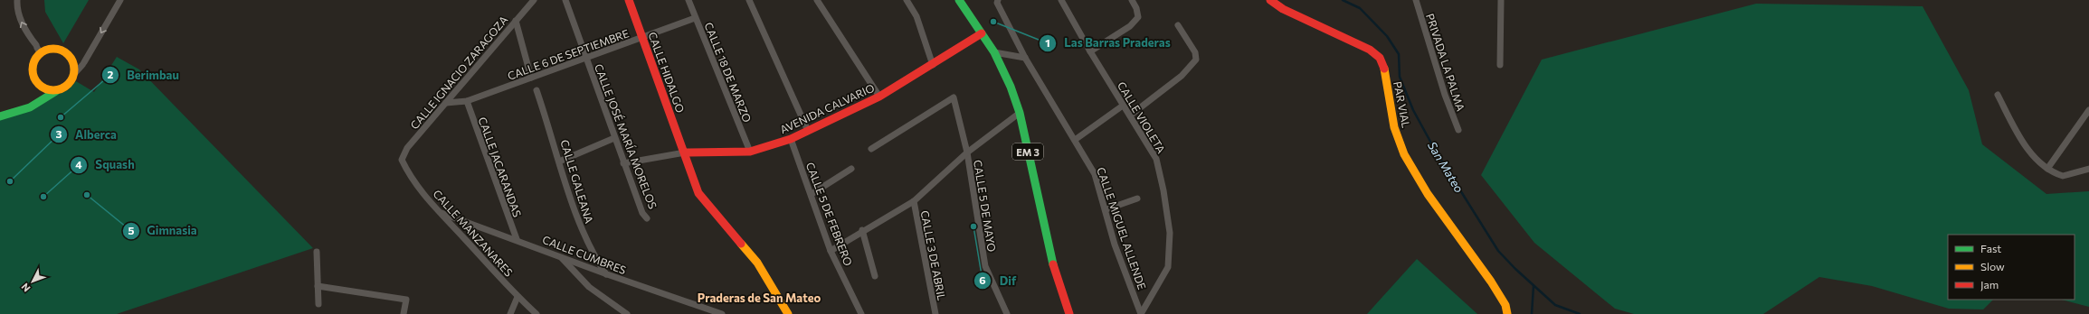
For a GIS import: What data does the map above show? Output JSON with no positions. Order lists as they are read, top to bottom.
{
  "streets": {
    "street": [
      "CALLE 6 DE SEPTIEMBRE",
      "PRIVADA LA PALMA",
      "CALLE IGNACIO ZARAGOZA",
      "CALLE HIDALGO",
      "CALLE 18 DE MARZO",
      "PAR VIAL",
      "AVENIDA CALVARIO",
      "CALLE VIOLETA",
      "CALLE JOSÉ MARÍA MORELOS",
      "EM 3",
      "CALLE JACARANDAS",
      "CALLE GALEANA",
      "CALLE 5 DE MAYO",
      "CALLE 5 DE FEBRERO",
      "CALLE MIGUEL ALLENDE",
      "CALLE MANZANARES",
      "CALLE CUMBRES",
      "CALLE 3 DE ABRIL"
    ]
  },
  "crossings": [
    ["CALLE 6 DE SEPTIEMBRE", "CALLE IGNACIO ZARAGOZA"],
    ["CALLE 6 DE SEPTIEMBRE", "CALLE HIDALGO"],
    ["CALLE 6 DE SEPTIEMBRE", "CALLE 18 DE MARZO"],
    ["CALLE 6 DE SEPTIEMBRE", "CALLE JOSÉ MARÍA MORELOS"],
    ["CALLE 6 DE SEPTIEMBRE", "CALLE JACARANDAS"],
    ["CALLE IGNACIO ZARAGOZA", "CALLE MANZANARES"],
    ["CALLE HIDALGO", "AVENIDA CALVARIO"],
    ["CALLE 18 DE MARZO", "AVENIDA CALVARIO"],
    ["AVENIDA CALVARIO", "CALLE JOSÉ MARÍA MORELOS"],
    ["AVENIDA CALVARIO", "EM 3"],
    ["AVENIDA CALVARIO", "CALLE 5 DE FEBRERO"],
    ["CALLE VIOLETA", "CALLE MIGUEL ALLENDE"],
    ["CALLE JACARANDAS", "CALLE CUMBRES"],
    ["CALLE GALEANA", "CALLE CUMBRES"],
    ["CALLE MANZANARES", "CALLE CUMBRES"]
  ],
  "districts": ["Praderas de San Mateo"],
  "water": ["San Mateo"],
  "places": [
    "Las Barras Praderas",
    "Berimbau",
    "Alberca",
    "Gimnasia",
    "Squash",
    "Dif"
  ],
  "legend": ["Fast", "Slow", "Jam"],
  "north": "bottom left"
}
